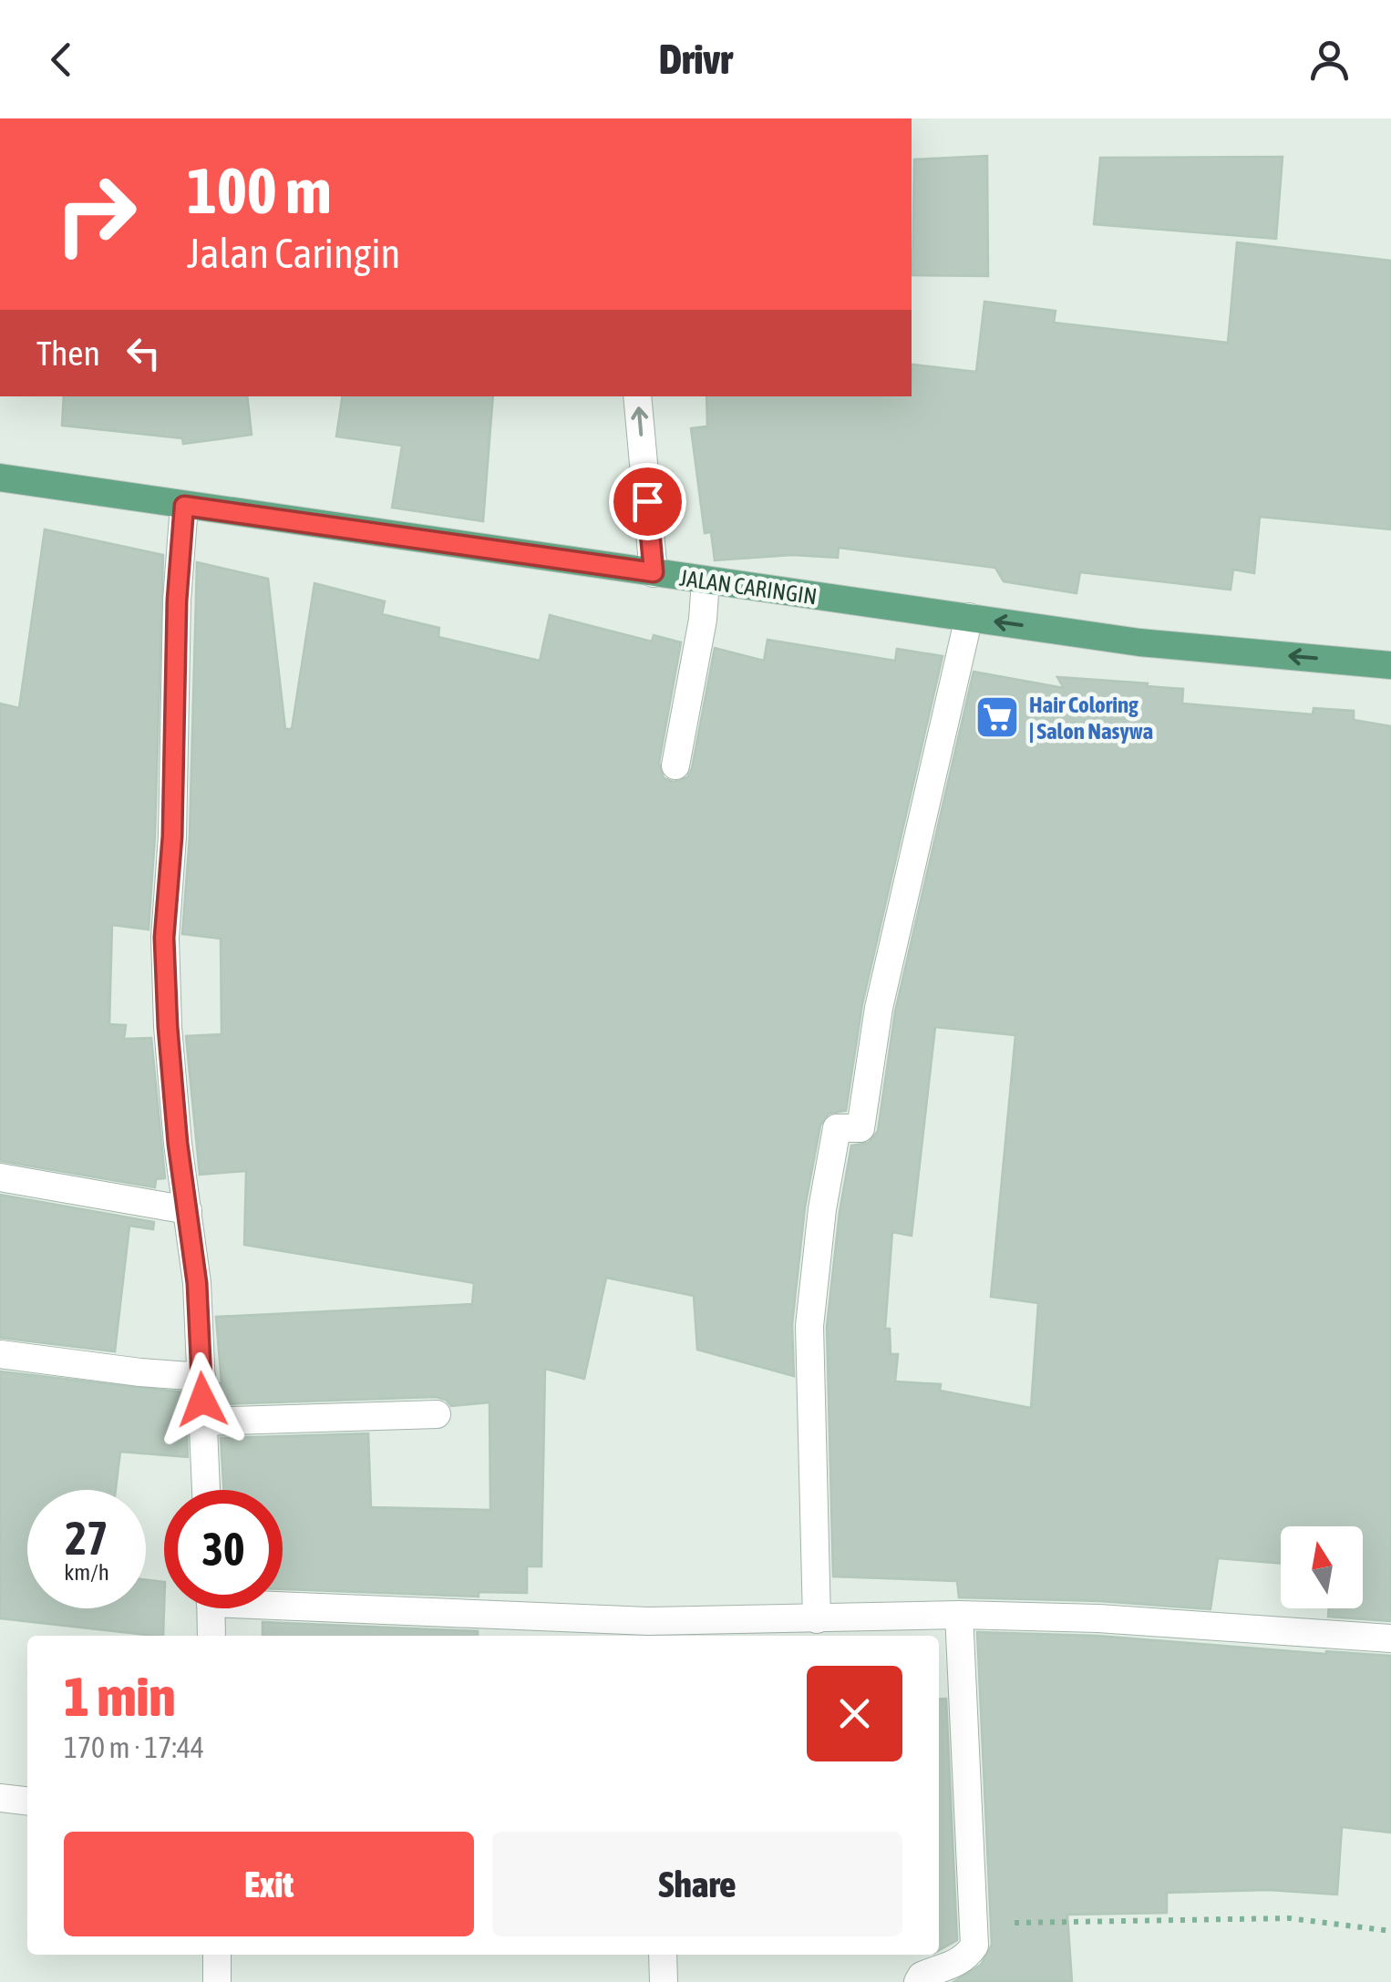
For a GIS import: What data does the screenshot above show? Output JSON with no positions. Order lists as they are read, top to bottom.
{
  "streets": {
    "main road": ["JALAN CARINGIN"]
  },
  "places": {
    "supermarket": ["Hair Coloring | Salon Nasywa"]
  },
  "north": "top",
  "page": {
    "header": "Drivr",
    "turn": ["100 m", "Jalan Caringin"],
    "then": "Then",
    "speed": "27 km/h",
    "limit": "30",
    "heading": ["1 min", "170 m · 17:44"],
    "buttons": ["Exit", "Share"]
  }
}
